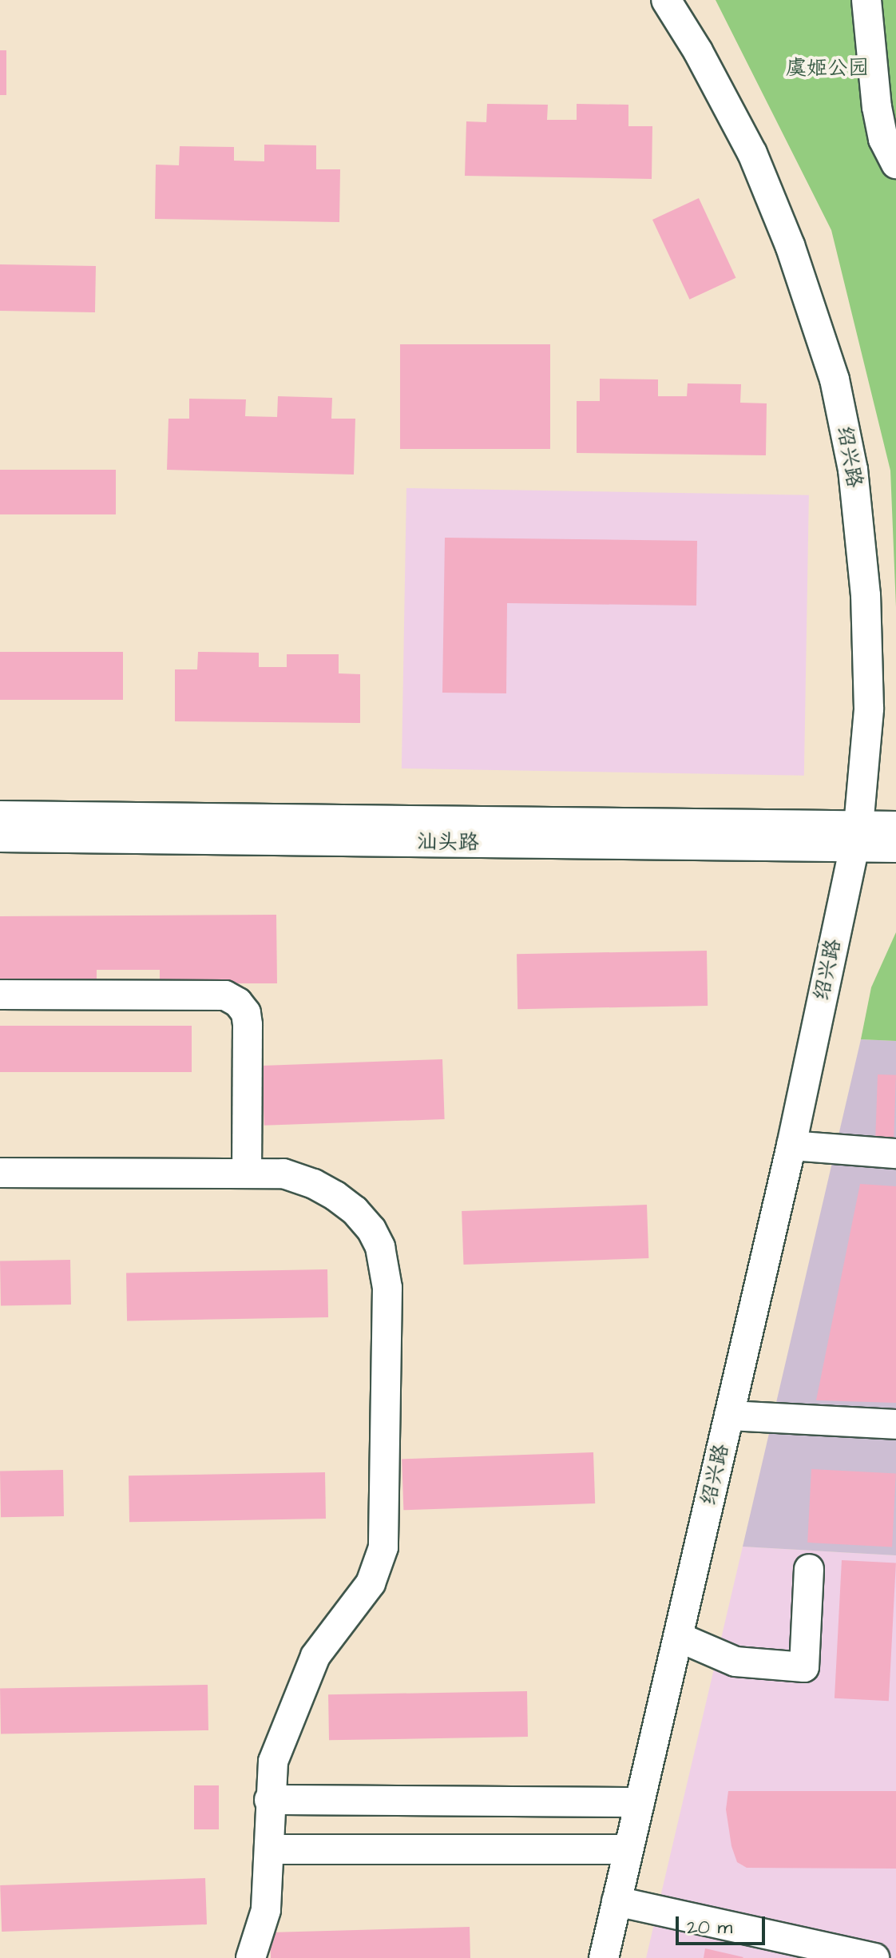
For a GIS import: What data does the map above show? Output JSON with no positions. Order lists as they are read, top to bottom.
{
  "streets": {
    "street": ["绍兴路", "汕头路"]
  },
  "crossings": [
    ["绍兴路", "汕头路"]
  ],
  "parks": ["虞姬公园"],
  "scale_bar": "20 m"
}
